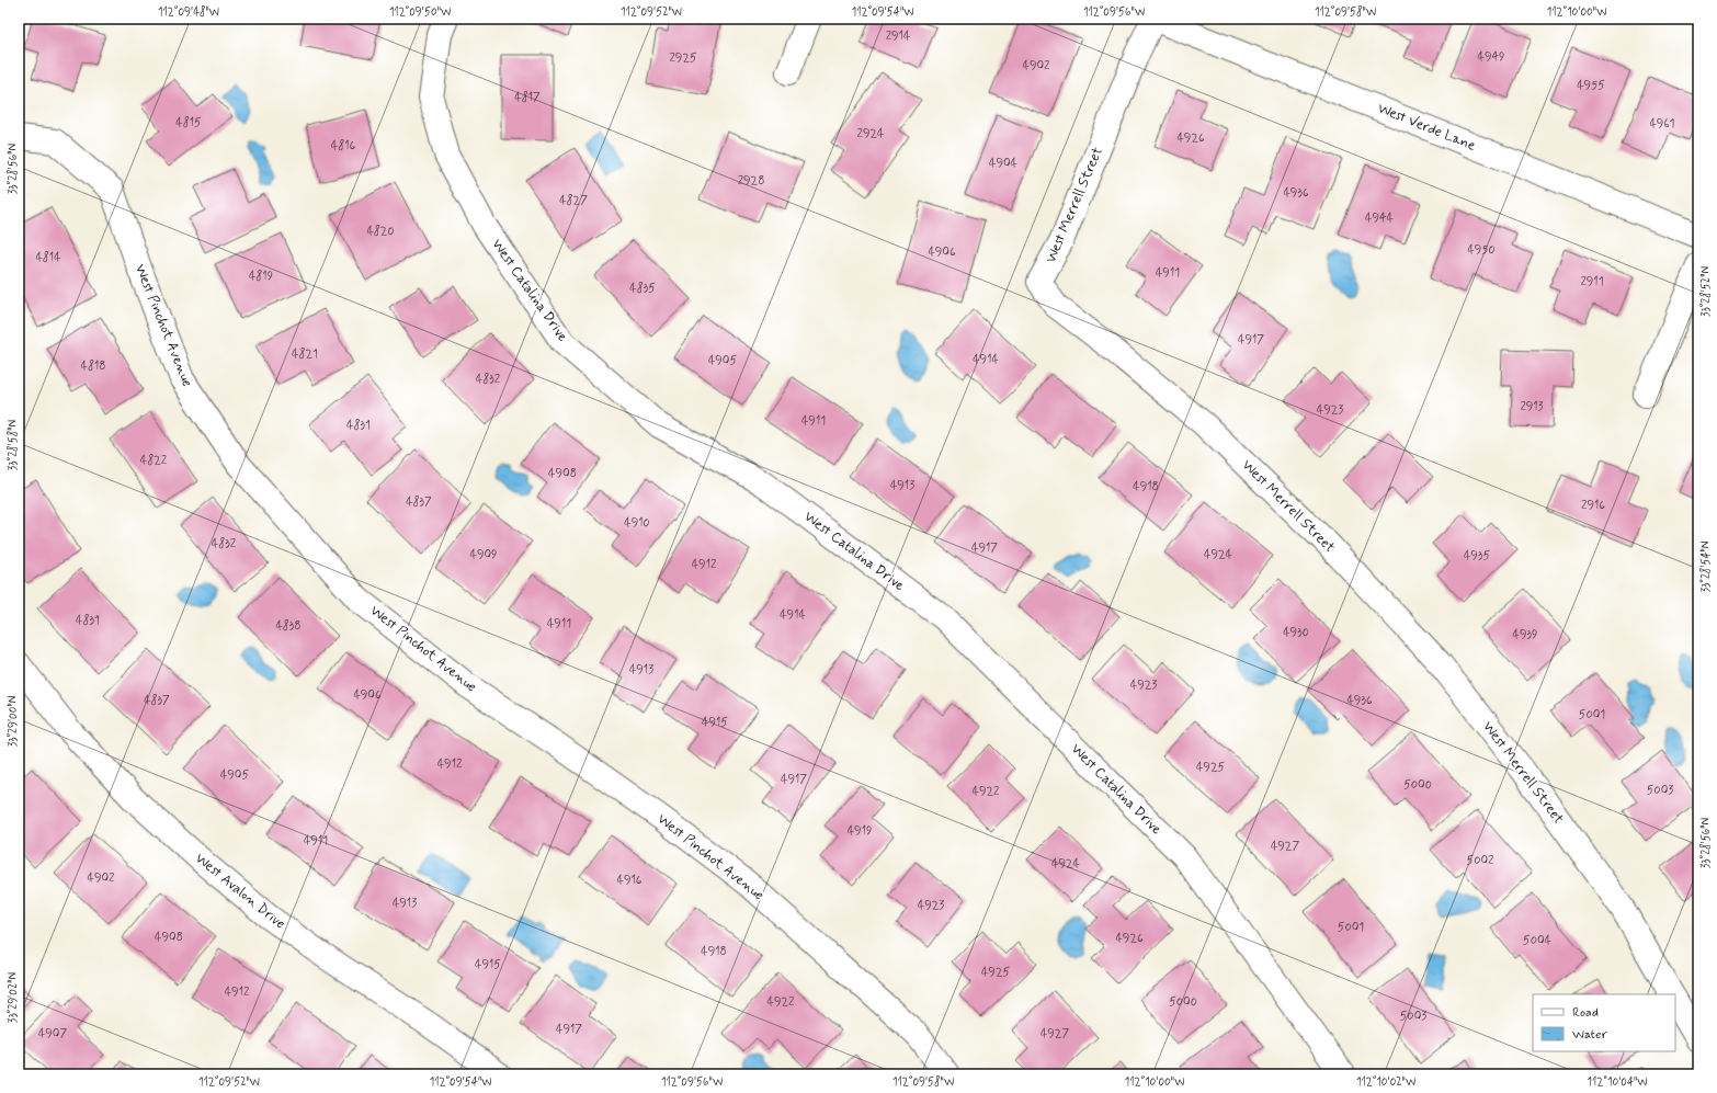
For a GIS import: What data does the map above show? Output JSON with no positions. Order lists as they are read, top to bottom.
{
  "streets": {
    "street": [
      "West Verde Lane",
      "West Merrell Street",
      "West Catalina Drive",
      "West Pinchot Avenue",
      "West Avalon Drive"
    ]
  },
  "crossings": [
    ["West Verde Lane", "West Merrell Street"]
  ],
  "house_numbers": [
    "2914",
    "4949",
    "2925",
    "4902",
    "4955",
    "4817",
    "4815",
    "4961",
    "2924",
    "4926",
    "4816",
    "4904",
    "2928",
    "4936",
    "4827",
    "4944",
    "4820",
    "4950",
    "4906",
    "4814",
    "4911",
    "4819",
    "2911",
    "4835",
    "4917",
    "4821",
    "4914",
    "4905",
    "4818",
    "4832",
    "2913",
    "4923",
    "4911",
    "4831",
    "4822",
    "4908",
    "4913",
    "4918",
    "4837",
    "2916",
    "4910",
    "4832",
    "4917",
    "4909",
    "4924",
    "4935",
    "4912",
    "4914",
    "4831",
    "4911",
    "4838",
    "4930",
    "4939",
    "4913",
    "4923",
    "4906",
    "4837",
    "4936",
    "5001",
    "4915",
    "4912",
    "4925",
    "4905",
    "4917",
    "5000",
    "5003",
    "4922",
    "4919",
    "4911",
    "4927",
    "5002",
    "4924",
    "4902",
    "4916",
    "4913",
    "4923",
    "5001",
    "4908",
    "4926",
    "5004",
    "4918",
    "4915",
    "4925",
    "4912",
    "4922",
    "5000",
    "5003",
    "4917",
    "4907",
    "4927"
  ],
  "legend": ["Road", "Water"],
  "coordinates": [
    "112°09'48\"W",
    "112°09'50\"W",
    "112°09'52\"W",
    "112°09'54\"W",
    "112°09'56\"W",
    "112°09'58\"W",
    "112°10'00\"W",
    "33°28'56\"N",
    "33°28'52\"N",
    "33°28'58\"N",
    "33°28'54\"N",
    "33°29'00\"N",
    "33°29'02\"N",
    "112°10'02\"W",
    "112°10'04\"W"
  ]
}
